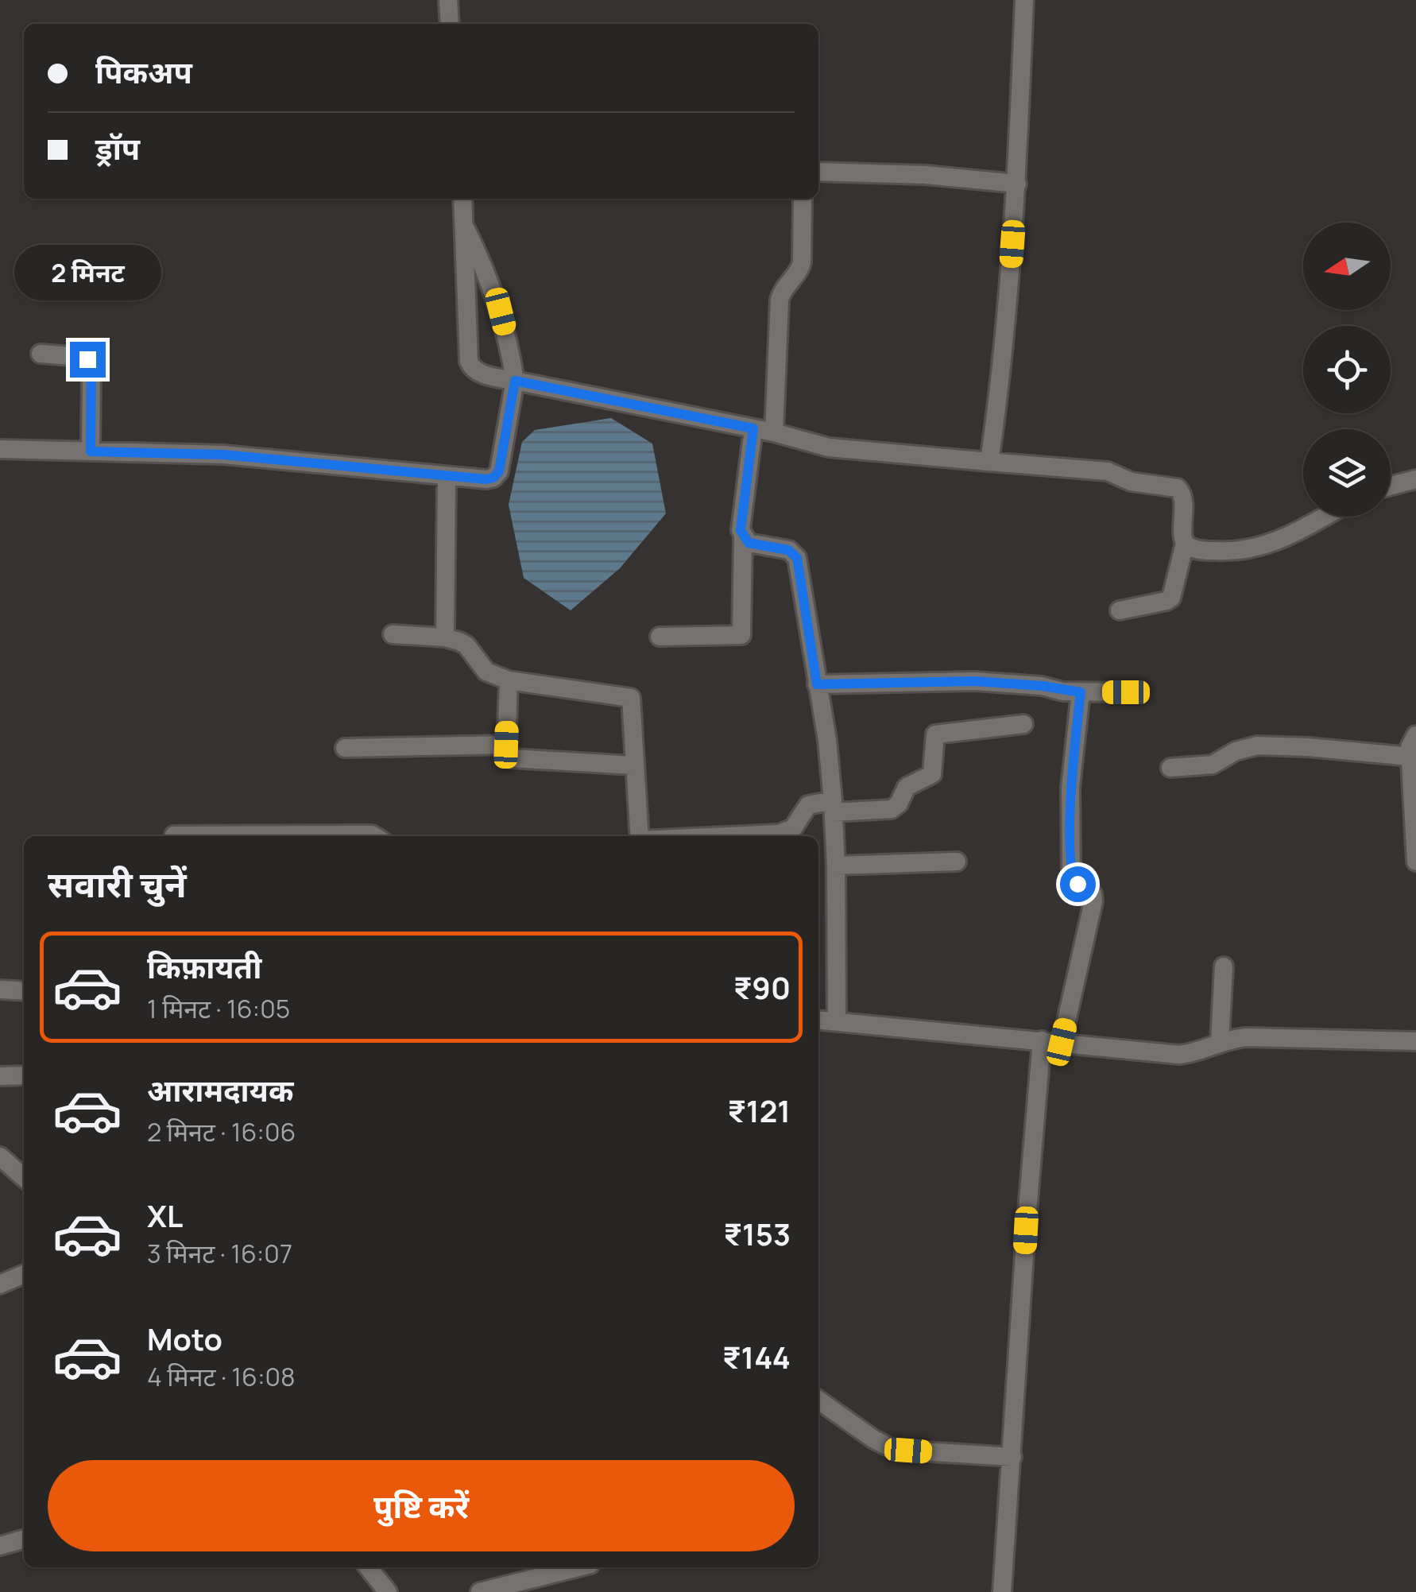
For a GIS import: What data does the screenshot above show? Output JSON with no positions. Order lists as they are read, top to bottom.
{
  "north": "left",
  "page": {
    "banner": ["पिकअप", "ड्रॉप"],
    "bubble": "2 मिनट",
    "heading": "सवारी चुनें",
    "list": [
      {
        "name": "किफ़ायती",
        "note": "1 मिनट · 16:05",
        "value": "₹90"
      },
      {
        "name": "आरामदायक",
        "note": "2 मिनट · 16:06",
        "value": "₹121"
      },
      {
        "name": "XL",
        "note": "3 मिनट · 16:07",
        "value": "₹153"
      },
      {
        "name": "Moto",
        "note": "4 मिनट · 16:08",
        "value": "₹144"
      }
    ],
    "buttons": "पुष्टि करें"
  }
}
